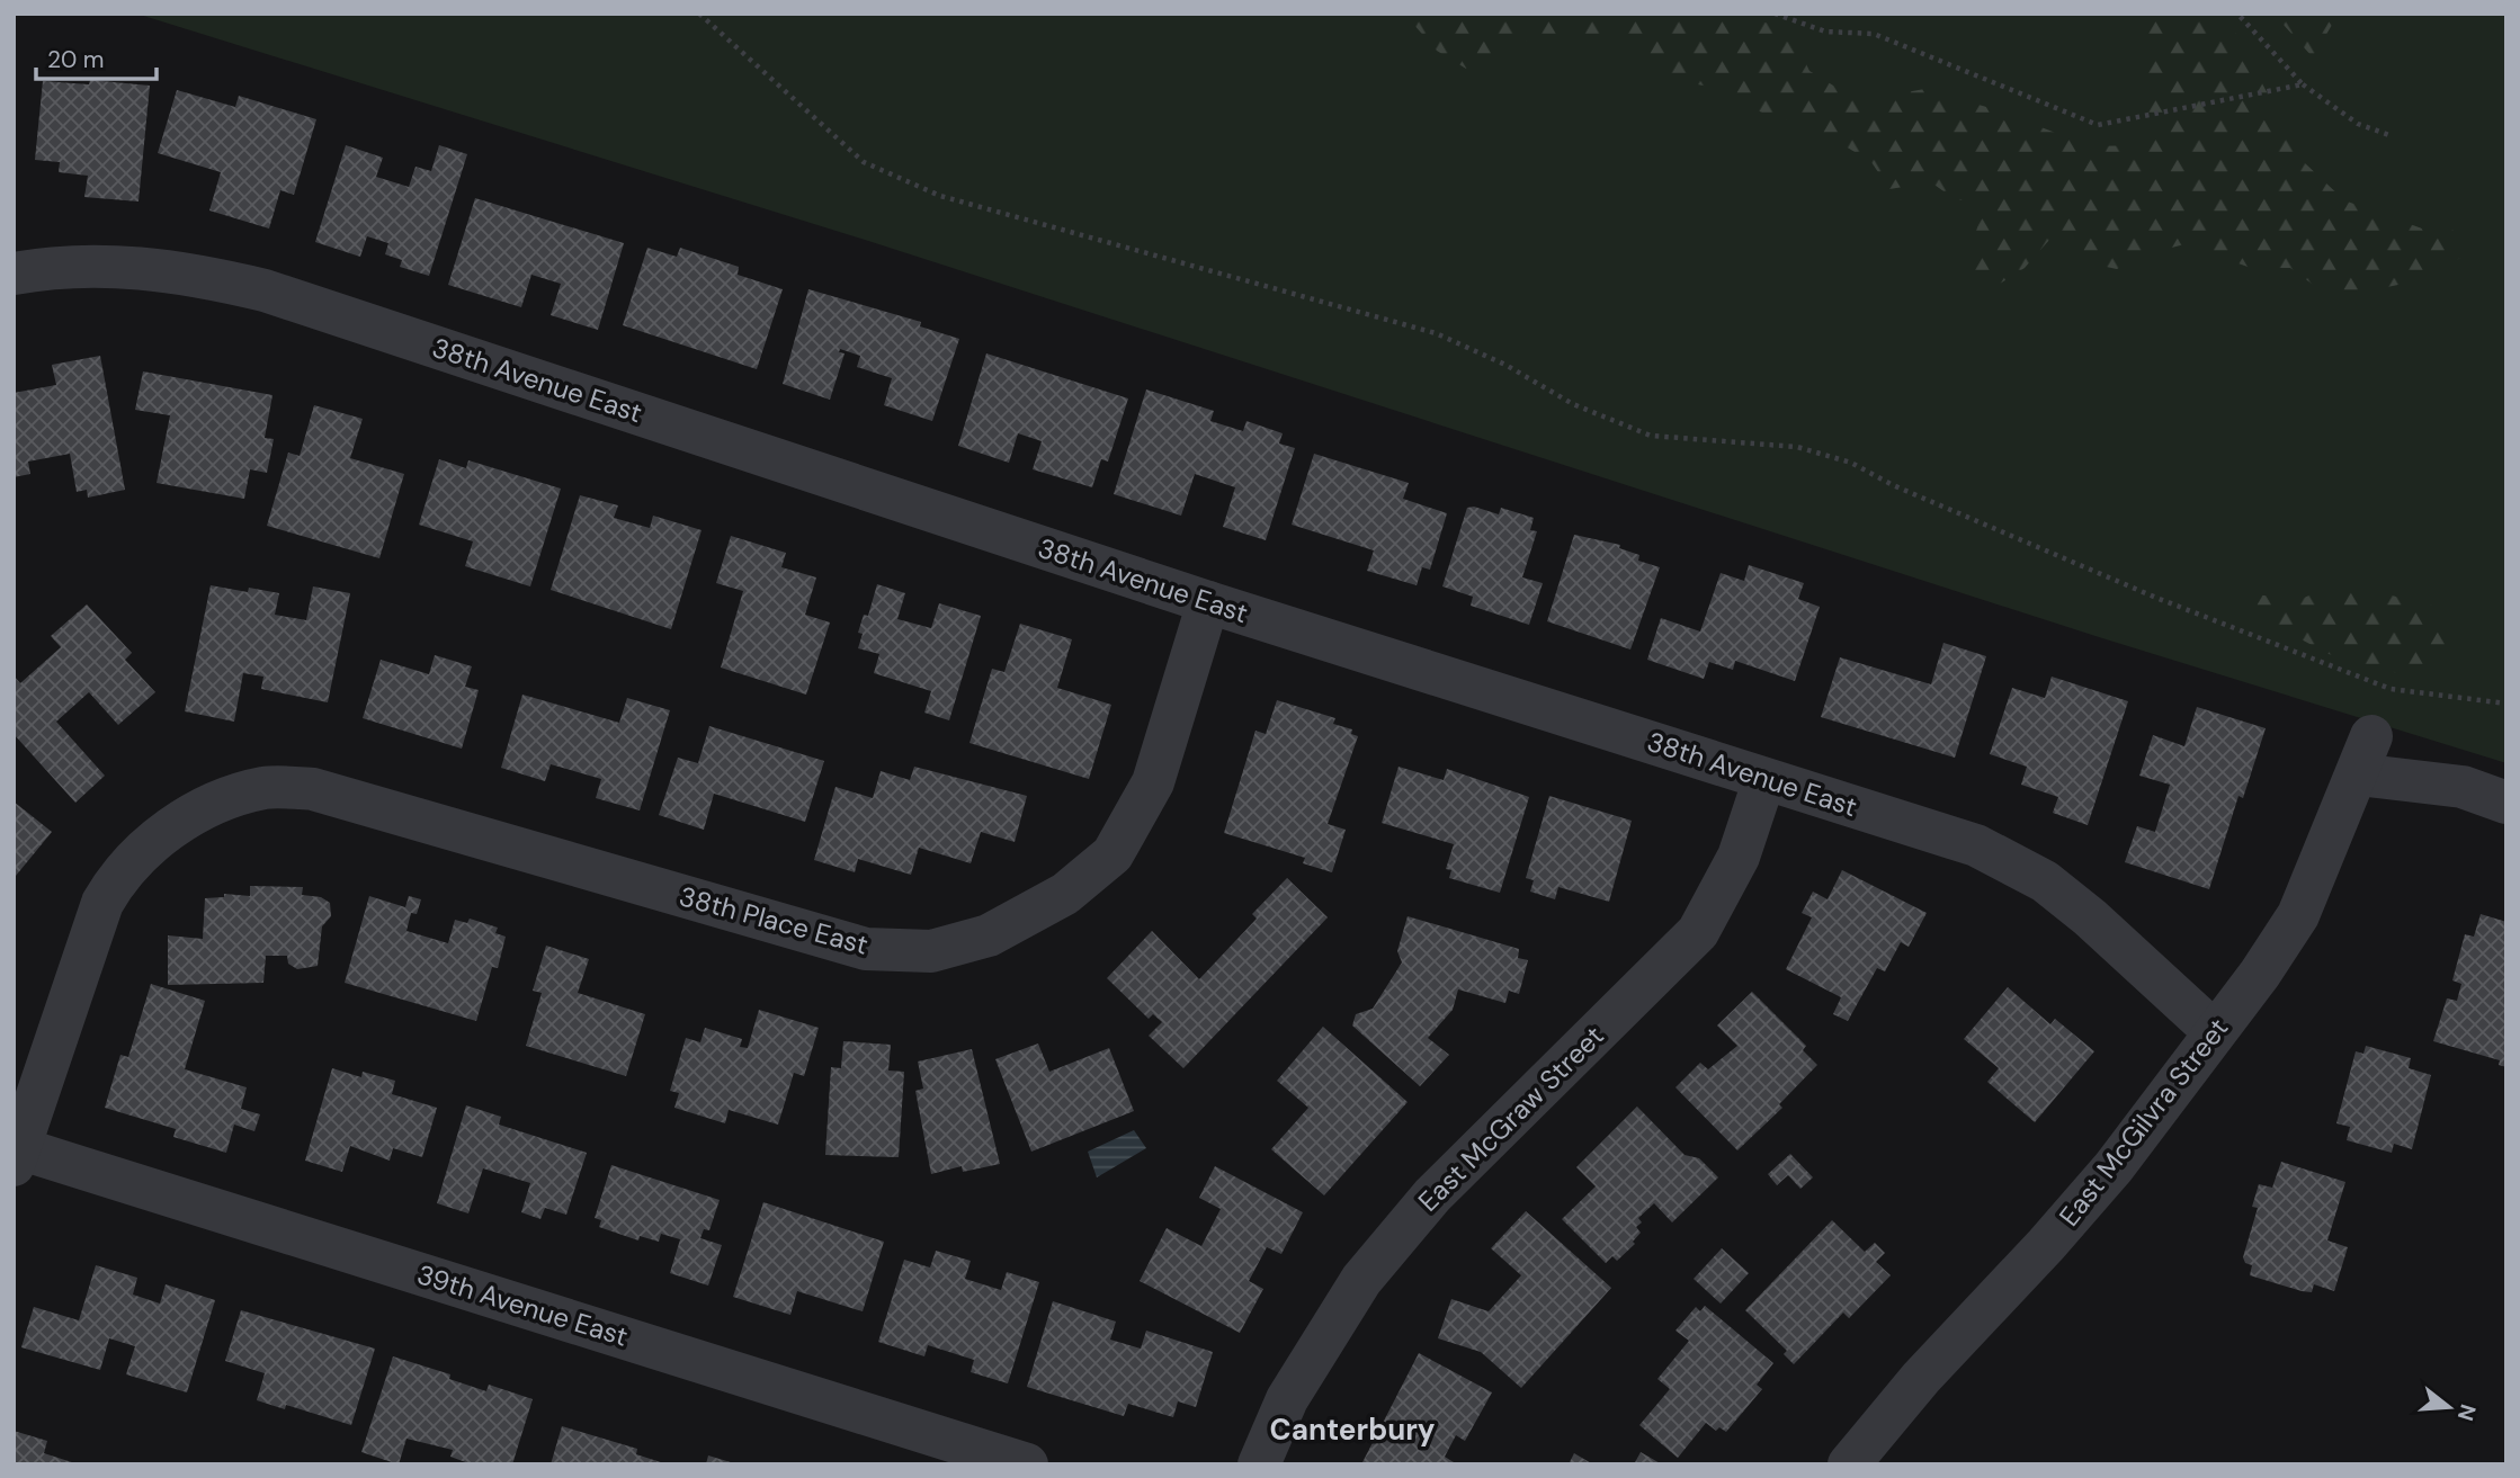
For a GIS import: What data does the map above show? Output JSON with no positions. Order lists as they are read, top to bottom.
{
  "streets": {
    "street": [
      "38th Avenue East",
      "38th Place East",
      "East McGraw Street",
      "East McGilvra Street",
      "39th Avenue East"
    ]
  },
  "crossings": [
    ["38th Avenue East", "38th Place East"],
    ["38th Avenue East", "East McGraw Street"],
    ["38th Avenue East", "East McGilvra Street"],
    ["38th Place East", "39th Avenue East"]
  ],
  "districts": ["Canterbury"],
  "scale_bar": "20 m",
  "north": "right"
}
